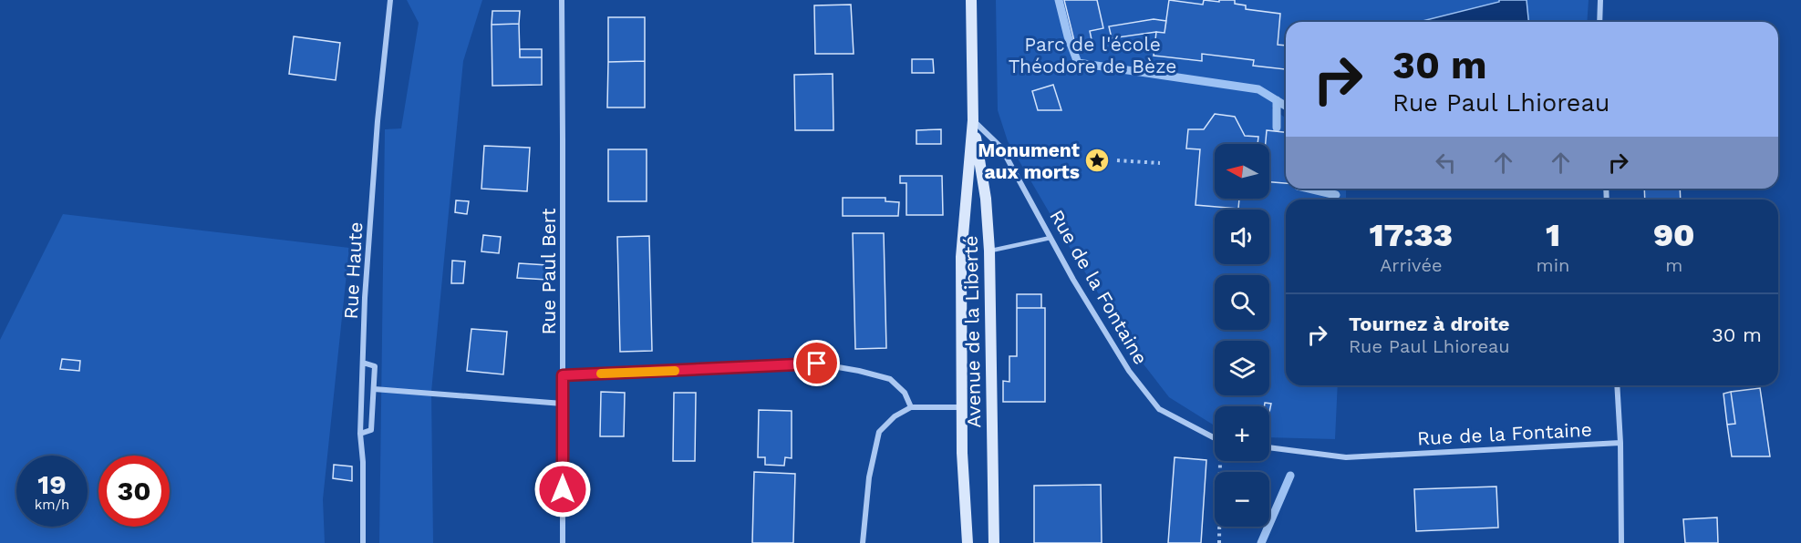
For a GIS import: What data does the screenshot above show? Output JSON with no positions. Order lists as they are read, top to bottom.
{
  "streets": {
    "main road": ["Avenue de la Liberté"],
    "street": ["Rue Haute", "Rue Paul Bert", "Rue de la Fontaine"]
  },
  "crossings": [
    ["Rue de la Fontaine", "Avenue de la Liberté"]
  ],
  "parks": ["Parc de l'école Théodore de Bèze"],
  "places": {
    "place": ["Monument aux morts"]
  },
  "north": "left",
  "page": {
    "turn": ["30 m", "Rue Paul Lhioreau"],
    "map_buttons": ["+", "−"],
    "eta": [
      "17:33",
      "Arrivée",
      "1",
      "min",
      "90",
      "m"
    ],
    "list": [
      {
        "name": "Tournez à droite",
        "note": "Rue Paul Lhioreau",
        "value": "30 m"
      }
    ],
    "speed": "19 km/h",
    "limit": "30"
  }
}
